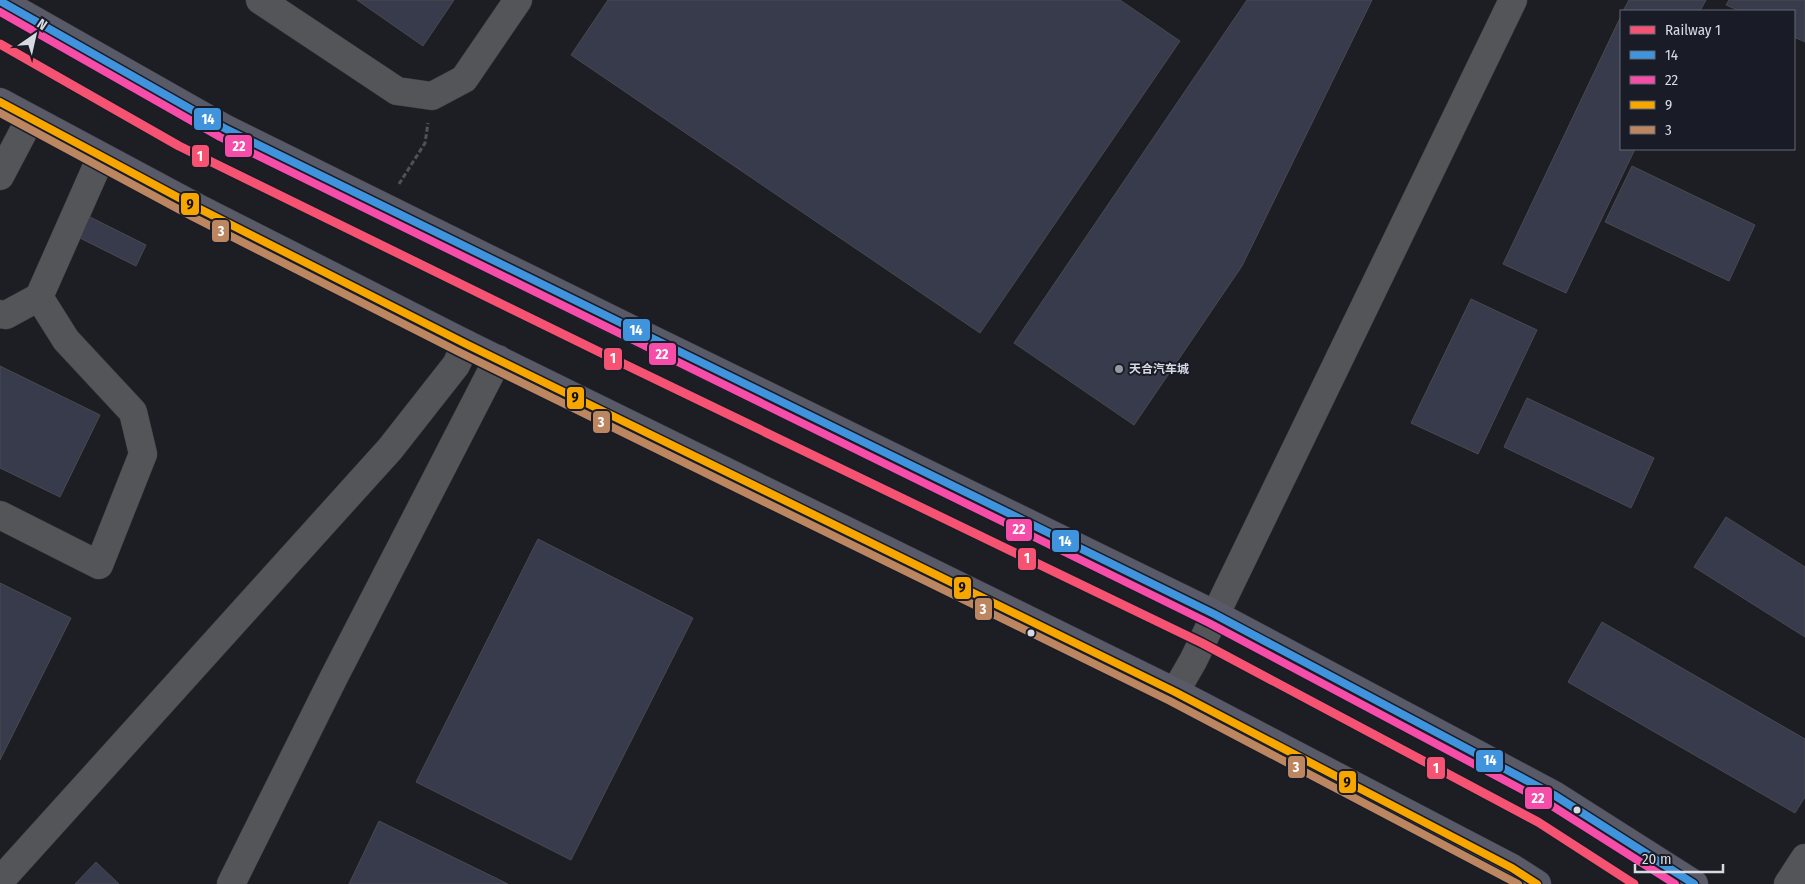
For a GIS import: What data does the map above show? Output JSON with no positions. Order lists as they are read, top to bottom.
{
  "places": ["天合汽车城"],
  "lines": [
    "transit line 14",
    "transit line 22",
    "rail line 1",
    "transit line 9",
    "transit line 3"
  ],
  "legend": [
    "Railway 1",
    "14",
    "22",
    "9",
    "3"
  ],
  "scale_bar": "20 m",
  "north": "top right"
}
